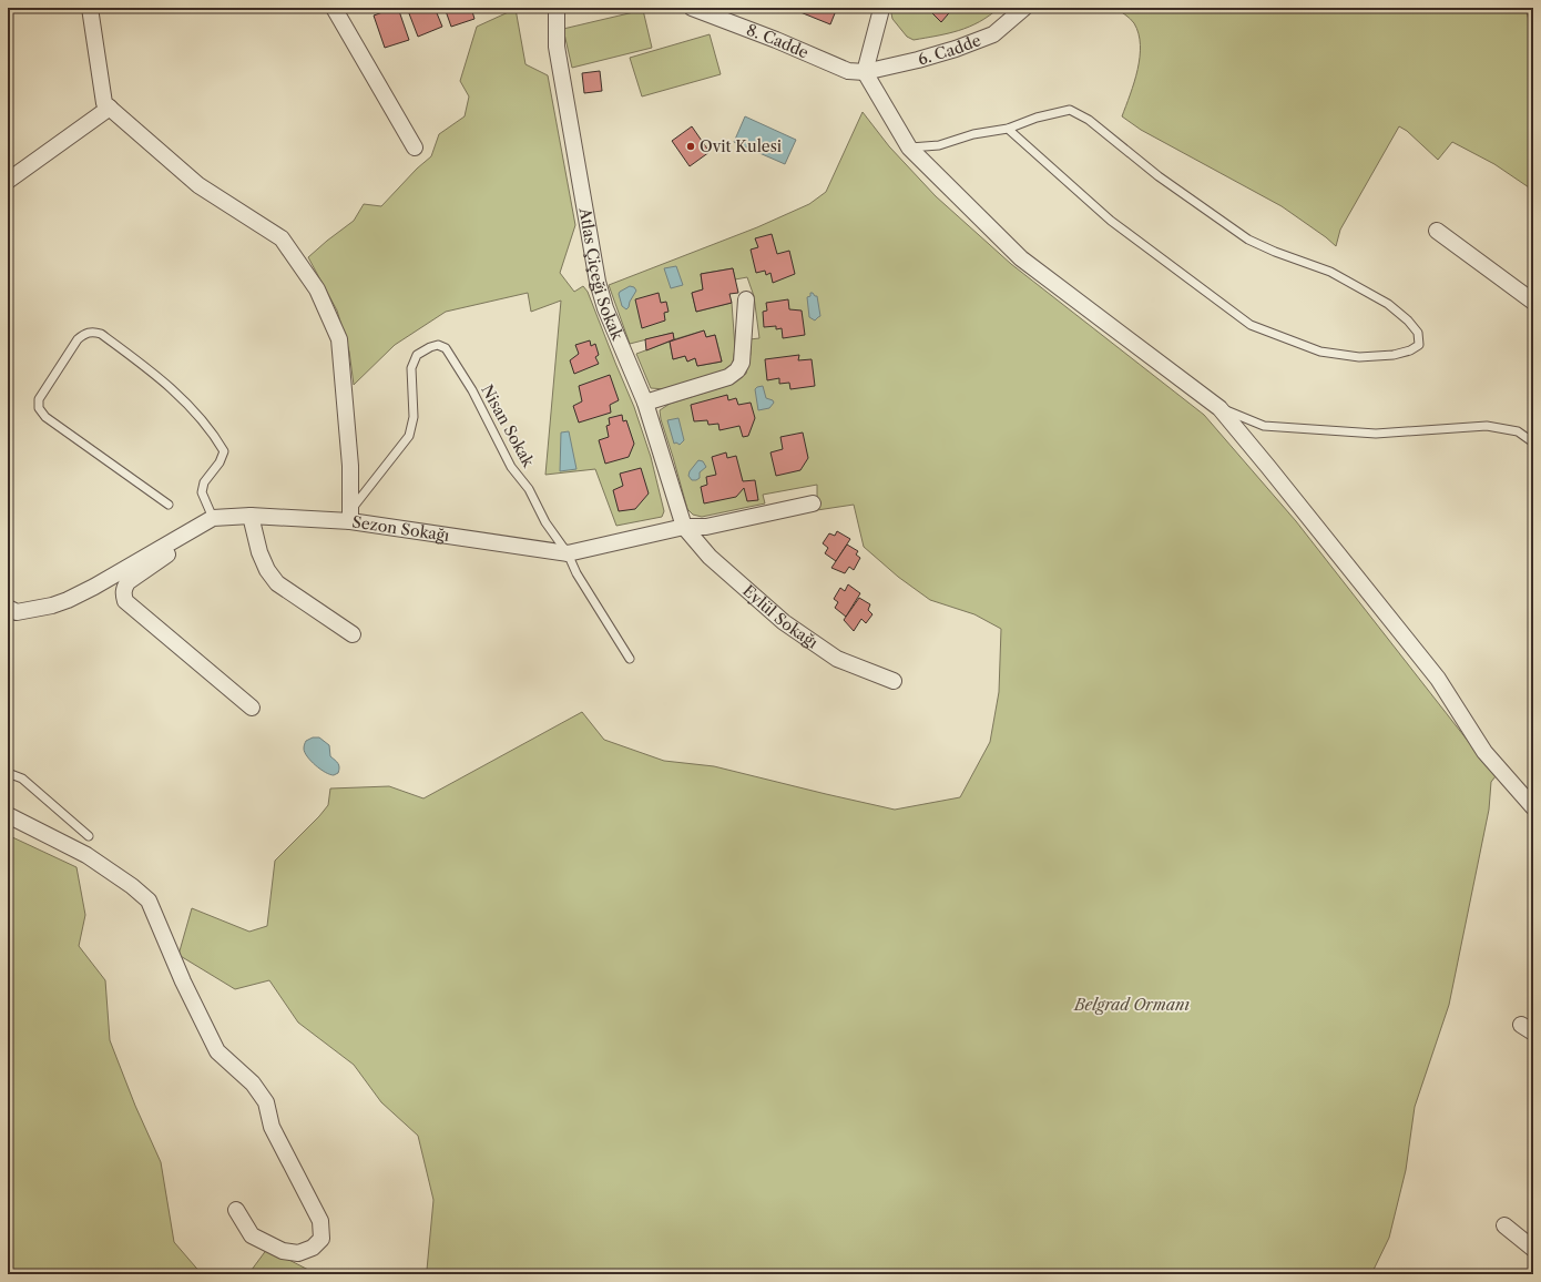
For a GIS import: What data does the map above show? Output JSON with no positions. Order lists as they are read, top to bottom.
{
  "streets": {
    "street": [
      "8. Cadde",
      "6. Cadde",
      "Atlas Çiçeği Sokak",
      "Sezon Sokağı",
      "Eylül Sokağı"
    ],
    "lane": ["Nisan Sokak"]
  },
  "crossings": [
    ["8. Cadde", "6. Cadde"],
    ["Atlas Çiçeği Sokak", "Sezon Sokağı"],
    ["Atlas Çiçeği Sokak", "Eylül Sokağı"],
    ["Nisan Sokak", "Sezon Sokağı"],
    ["Sezon Sokağı", "Eylül Sokağı"]
  ],
  "parks": ["Belgrad Ormanı"],
  "places": ["Ovit Kulesi"]
}
